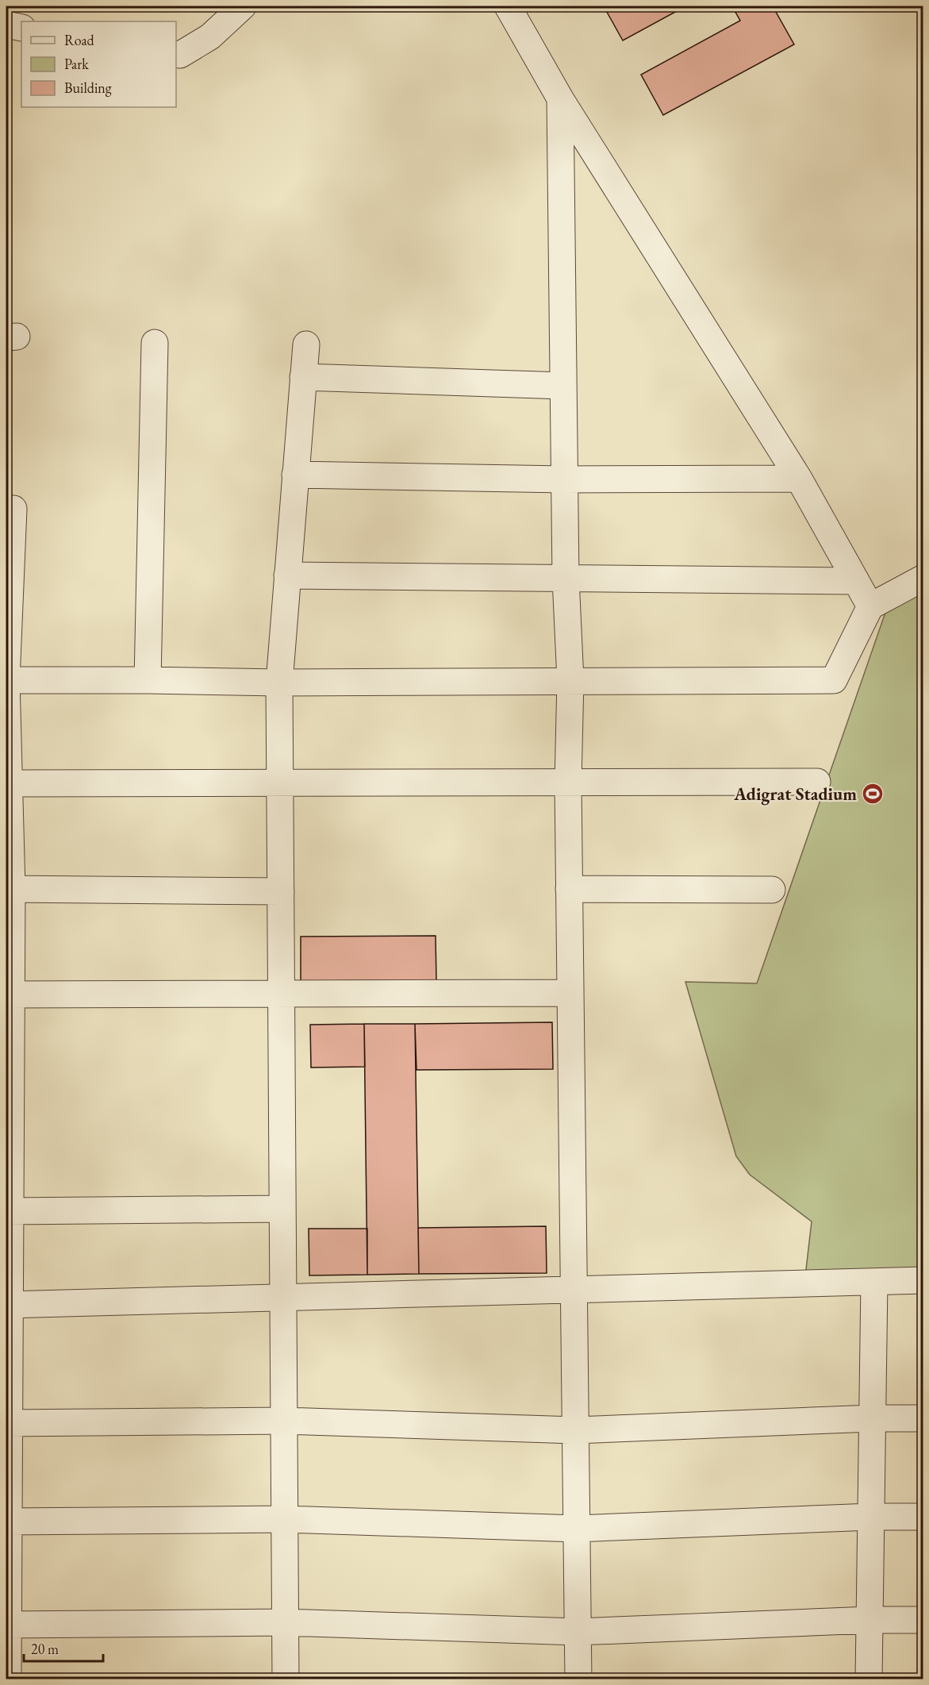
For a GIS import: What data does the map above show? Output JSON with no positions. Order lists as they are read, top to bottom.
{
  "places": {
    "sports": ["Adigrat Stadium"]
  },
  "legend": ["Road", "Park", "Building"],
  "scale_bar": "20 m"
}
